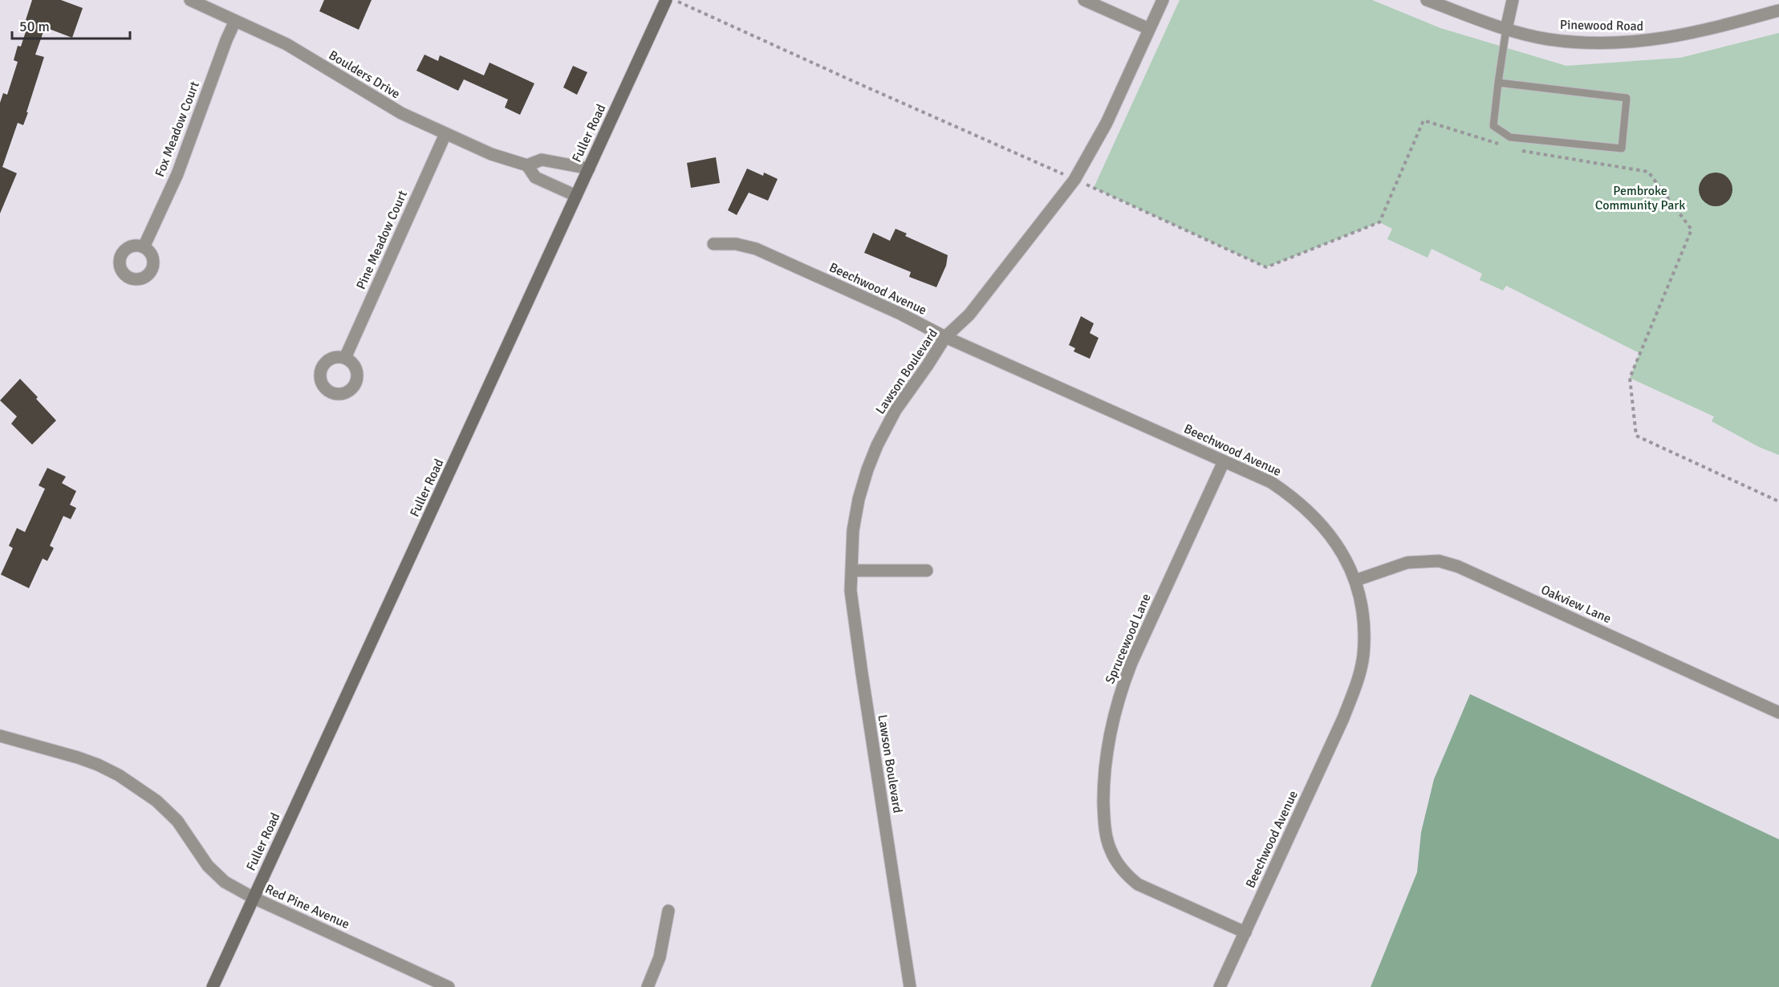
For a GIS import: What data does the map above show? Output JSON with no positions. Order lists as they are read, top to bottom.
{
  "streets": {
    "street": [
      "Pinewood Road",
      "Boulders Drive",
      "Fox Meadow Court",
      "Fuller Road",
      "Pine Meadow Court",
      "Beechwood Avenue",
      "Lawson Boulevard",
      "Oakview Lane",
      "Sprucewood Lane",
      "Red Pine Avenue"
    ]
  },
  "crossings": [
    ["Boulders Drive", "Fox Meadow Court"],
    ["Boulders Drive", "Fuller Road"],
    ["Boulders Drive", "Pine Meadow Court"],
    ["Fuller Road", "Red Pine Avenue"],
    ["Beechwood Avenue", "Lawson Boulevard"],
    ["Beechwood Avenue", "Oakview Lane"],
    ["Beechwood Avenue", "Sprucewood Lane"]
  ],
  "parks": ["Pembroke Community Park"],
  "scale_bar": "50 m"
}
